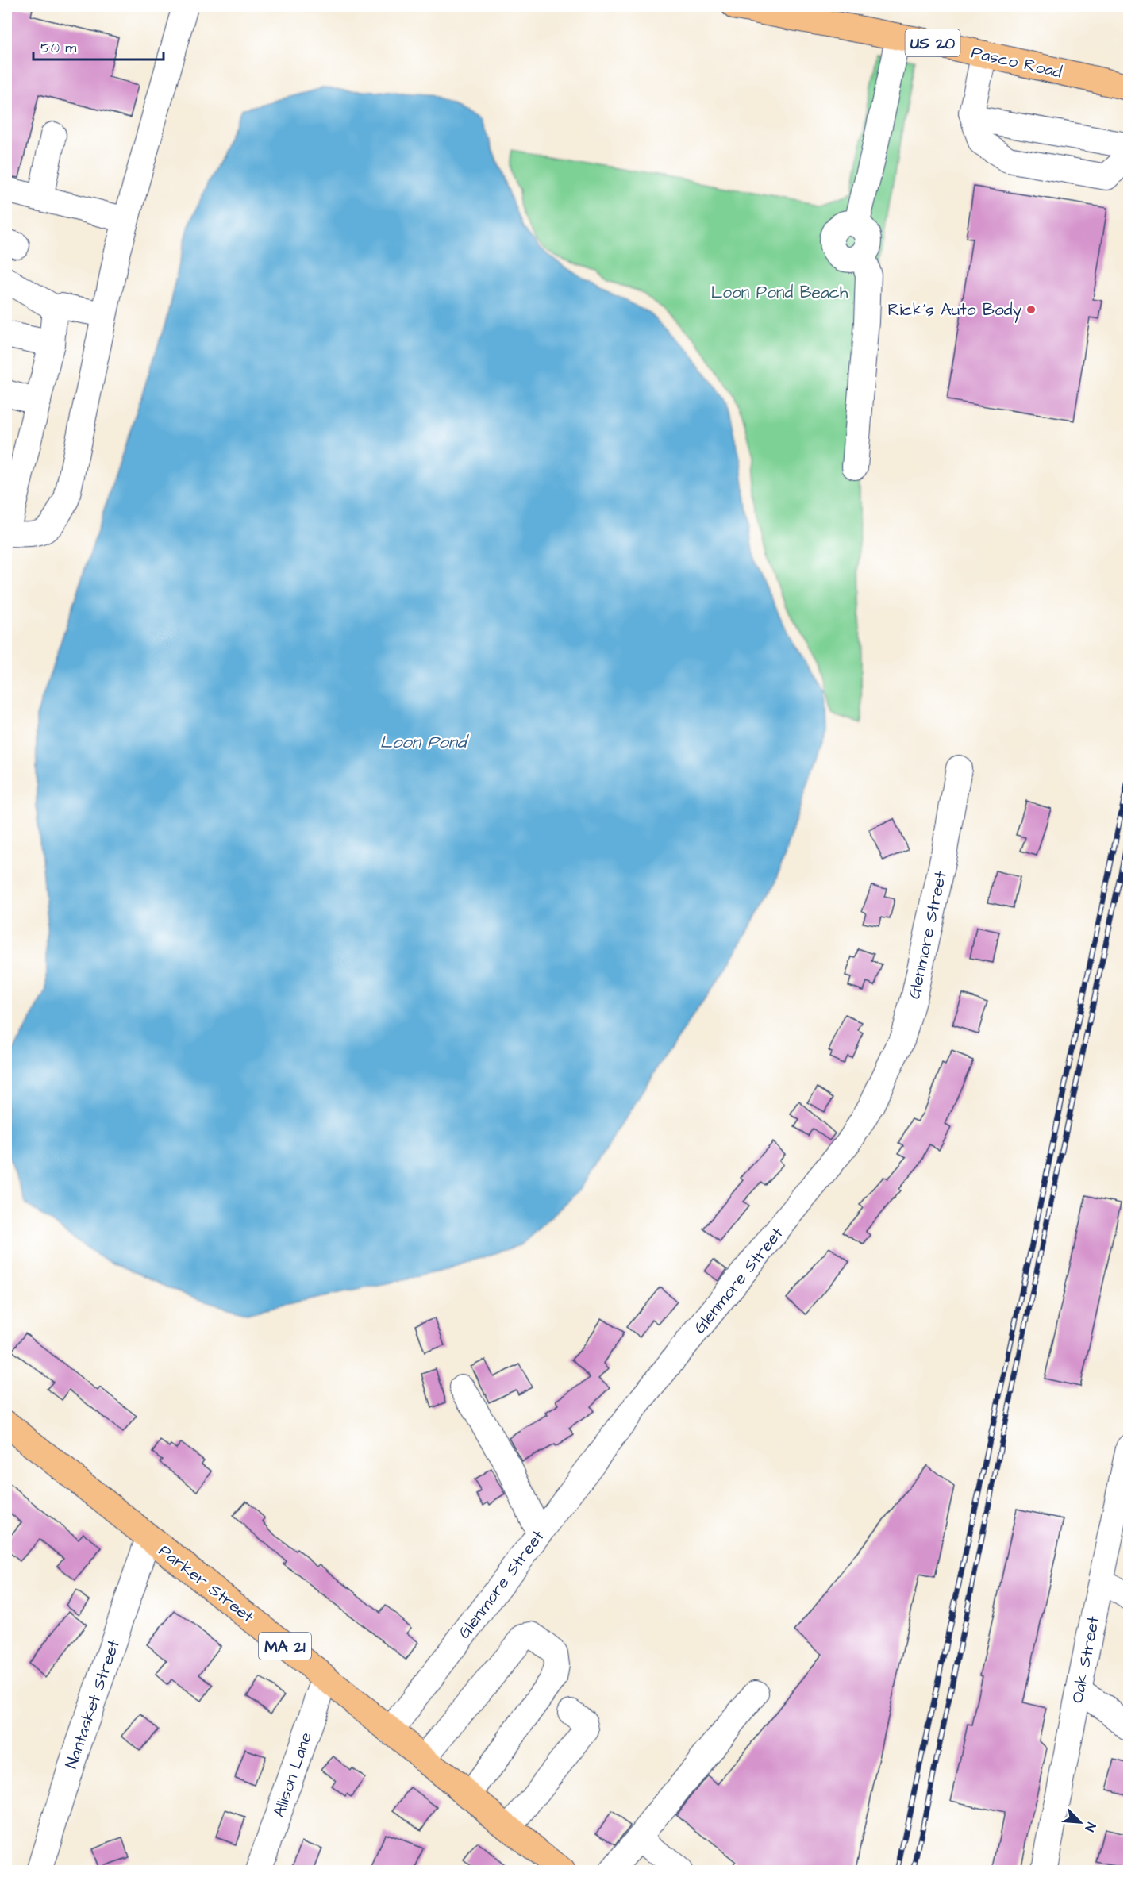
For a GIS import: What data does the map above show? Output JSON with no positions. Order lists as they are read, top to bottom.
{
  "streets": {
    "main road": [
      "US 20",
      "Pasco Road",
      "Parker Street",
      "MA 21"
    ],
    "street": [
      "Glenmore Street",
      "Oak Street",
      "Nantasket Street",
      "Allison Lane"
    ]
  },
  "crossings": [
    ["Glenmore Street", "Parker Street"],
    ["Parker Street", "Nantasket Street"],
    ["Parker Street", "Allison Lane"]
  ],
  "water": ["Loon Pond"],
  "parks": ["Loon Pond Beach"],
  "places": ["Rick's Auto Body"],
  "scale_bar": "50 m",
  "north": "bottom right"
}
